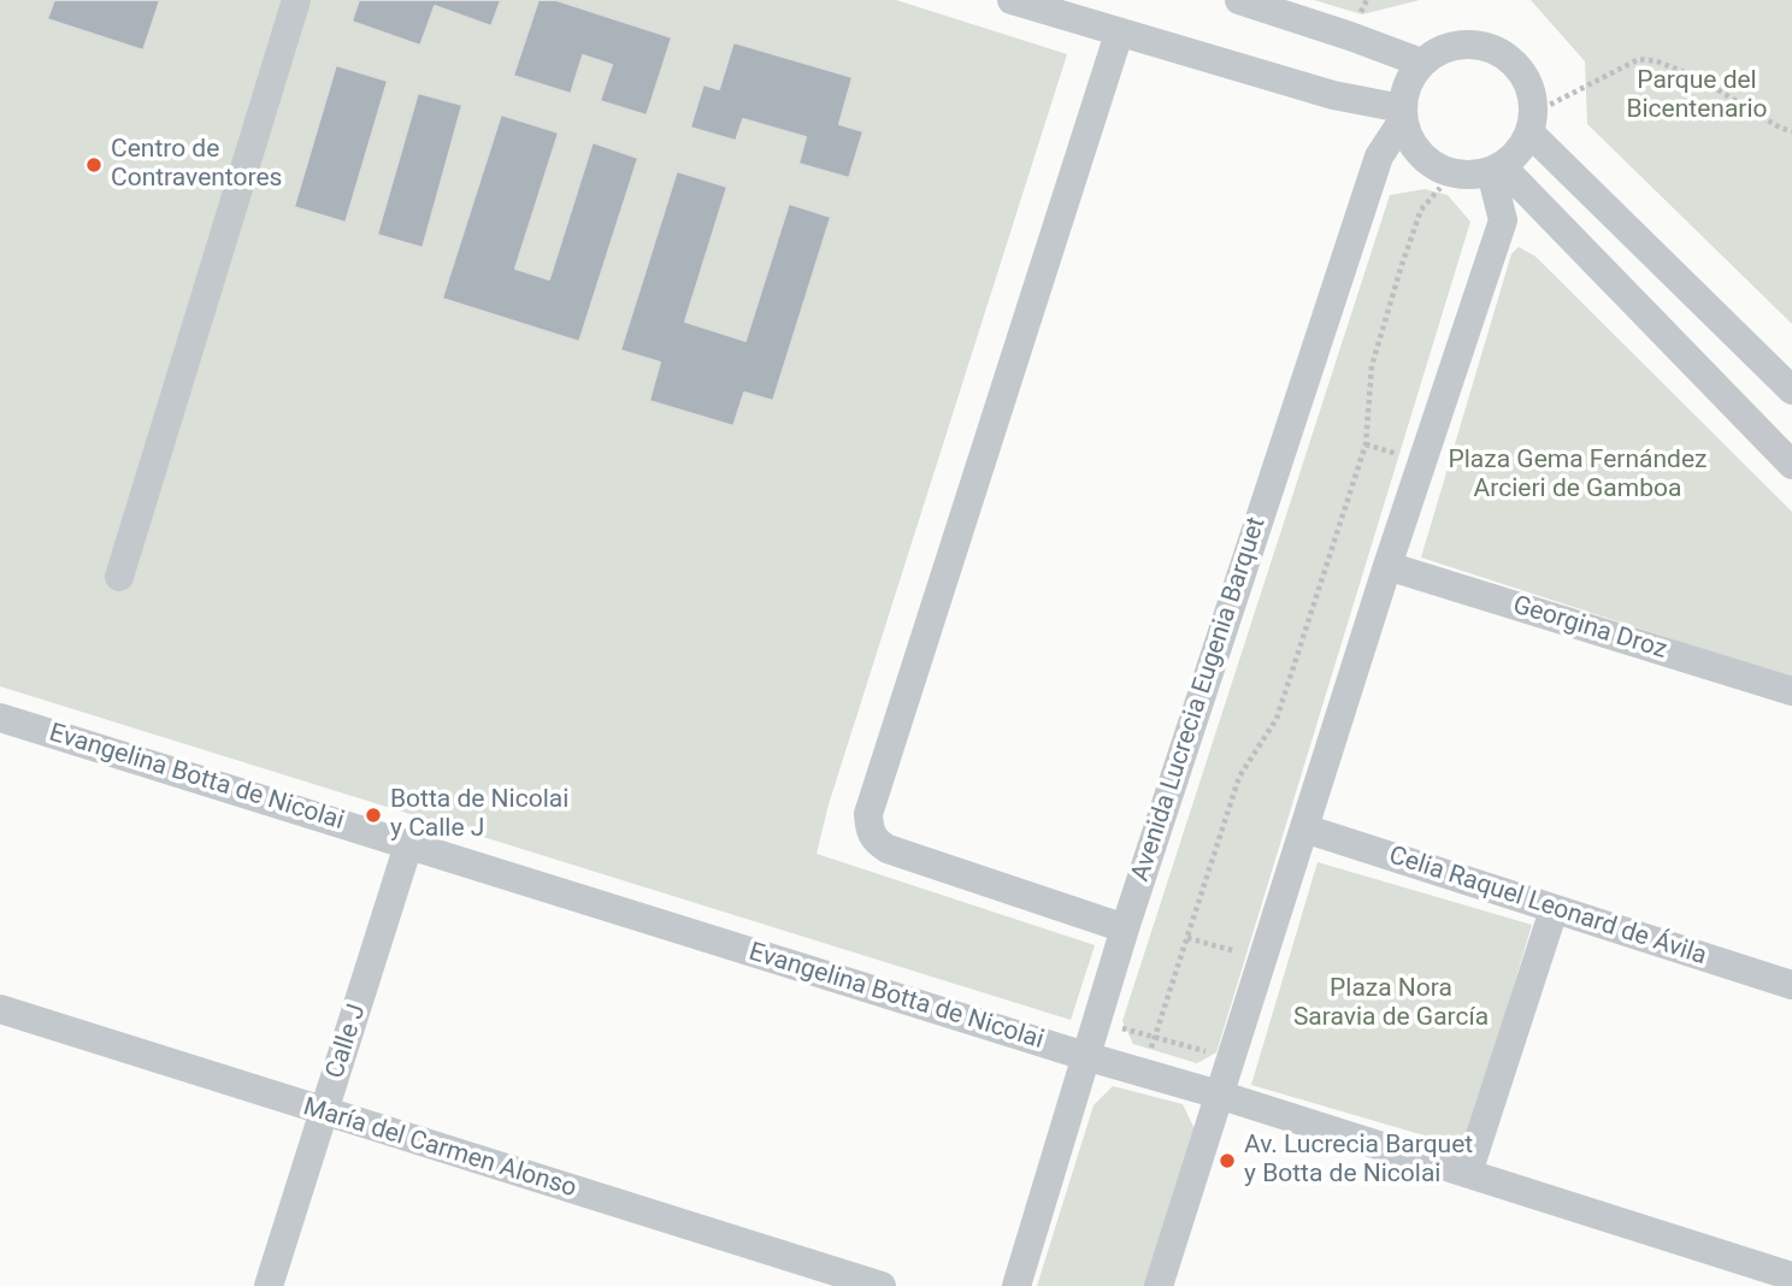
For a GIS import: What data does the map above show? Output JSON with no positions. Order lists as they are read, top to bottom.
{
  "streets": {
    "street": [
      "Georgina Droz",
      "Avenida Lucrecia Eugenia Barquet",
      "Evangelina Botta de Nicolai",
      "Celia Raquel Leonard de Ávila",
      "Calle J",
      "María del Carmen Alonso"
    ]
  },
  "crossings": [
    ["Avenida Lucrecia Eugenia Barquet", "Evangelina Botta de Nicolai"],
    ["Evangelina Botta de Nicolai", "Calle J"],
    ["Calle J", "María del Carmen Alonso"]
  ],
  "parks": ["Parque del Bicentenario", "Plaza Gema Fernández Arcieri de Gamboa", "Plaza Nora Saravia de García"],
  "places": ["Centro de Contraventores", "Botta de Nicolai y Calle J", "Av. Lucrecia Barquet y Botta de Nicolai"]
}
